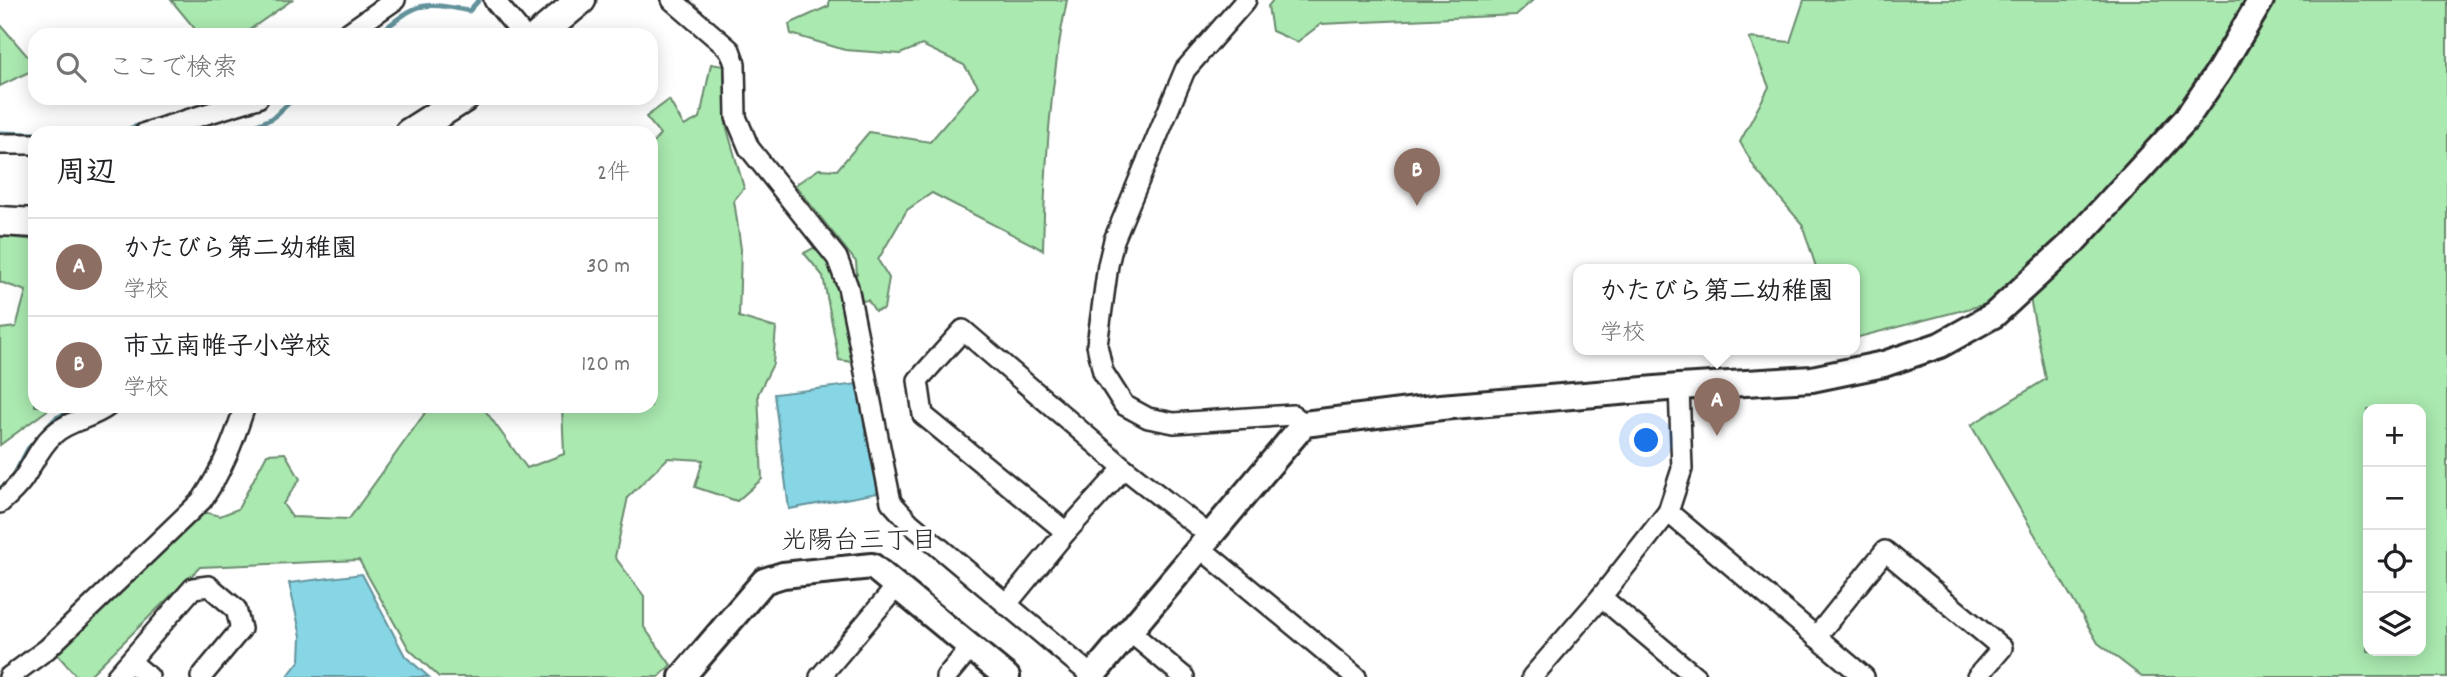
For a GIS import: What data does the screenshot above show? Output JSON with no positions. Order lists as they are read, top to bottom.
{
  "districts": ["光陽台三丁目"],
  "page": {
    "search": "ここで検索",
    "heading": ["周辺", "2件"],
    "pins": ["B", "A"],
    "list": [
      {
        "mark": "A",
        "name": "かたびら第二幼稚園",
        "note": "学校",
        "value": "30 m"
      },
      {
        "mark": "B",
        "name": "市立南帷子小学校",
        "note": "学校",
        "value": "120 m"
      }
    ],
    "popup": ["かたびら第二幼稚園", "学校"],
    "map_buttons": ["+", "−"]
  }
}
